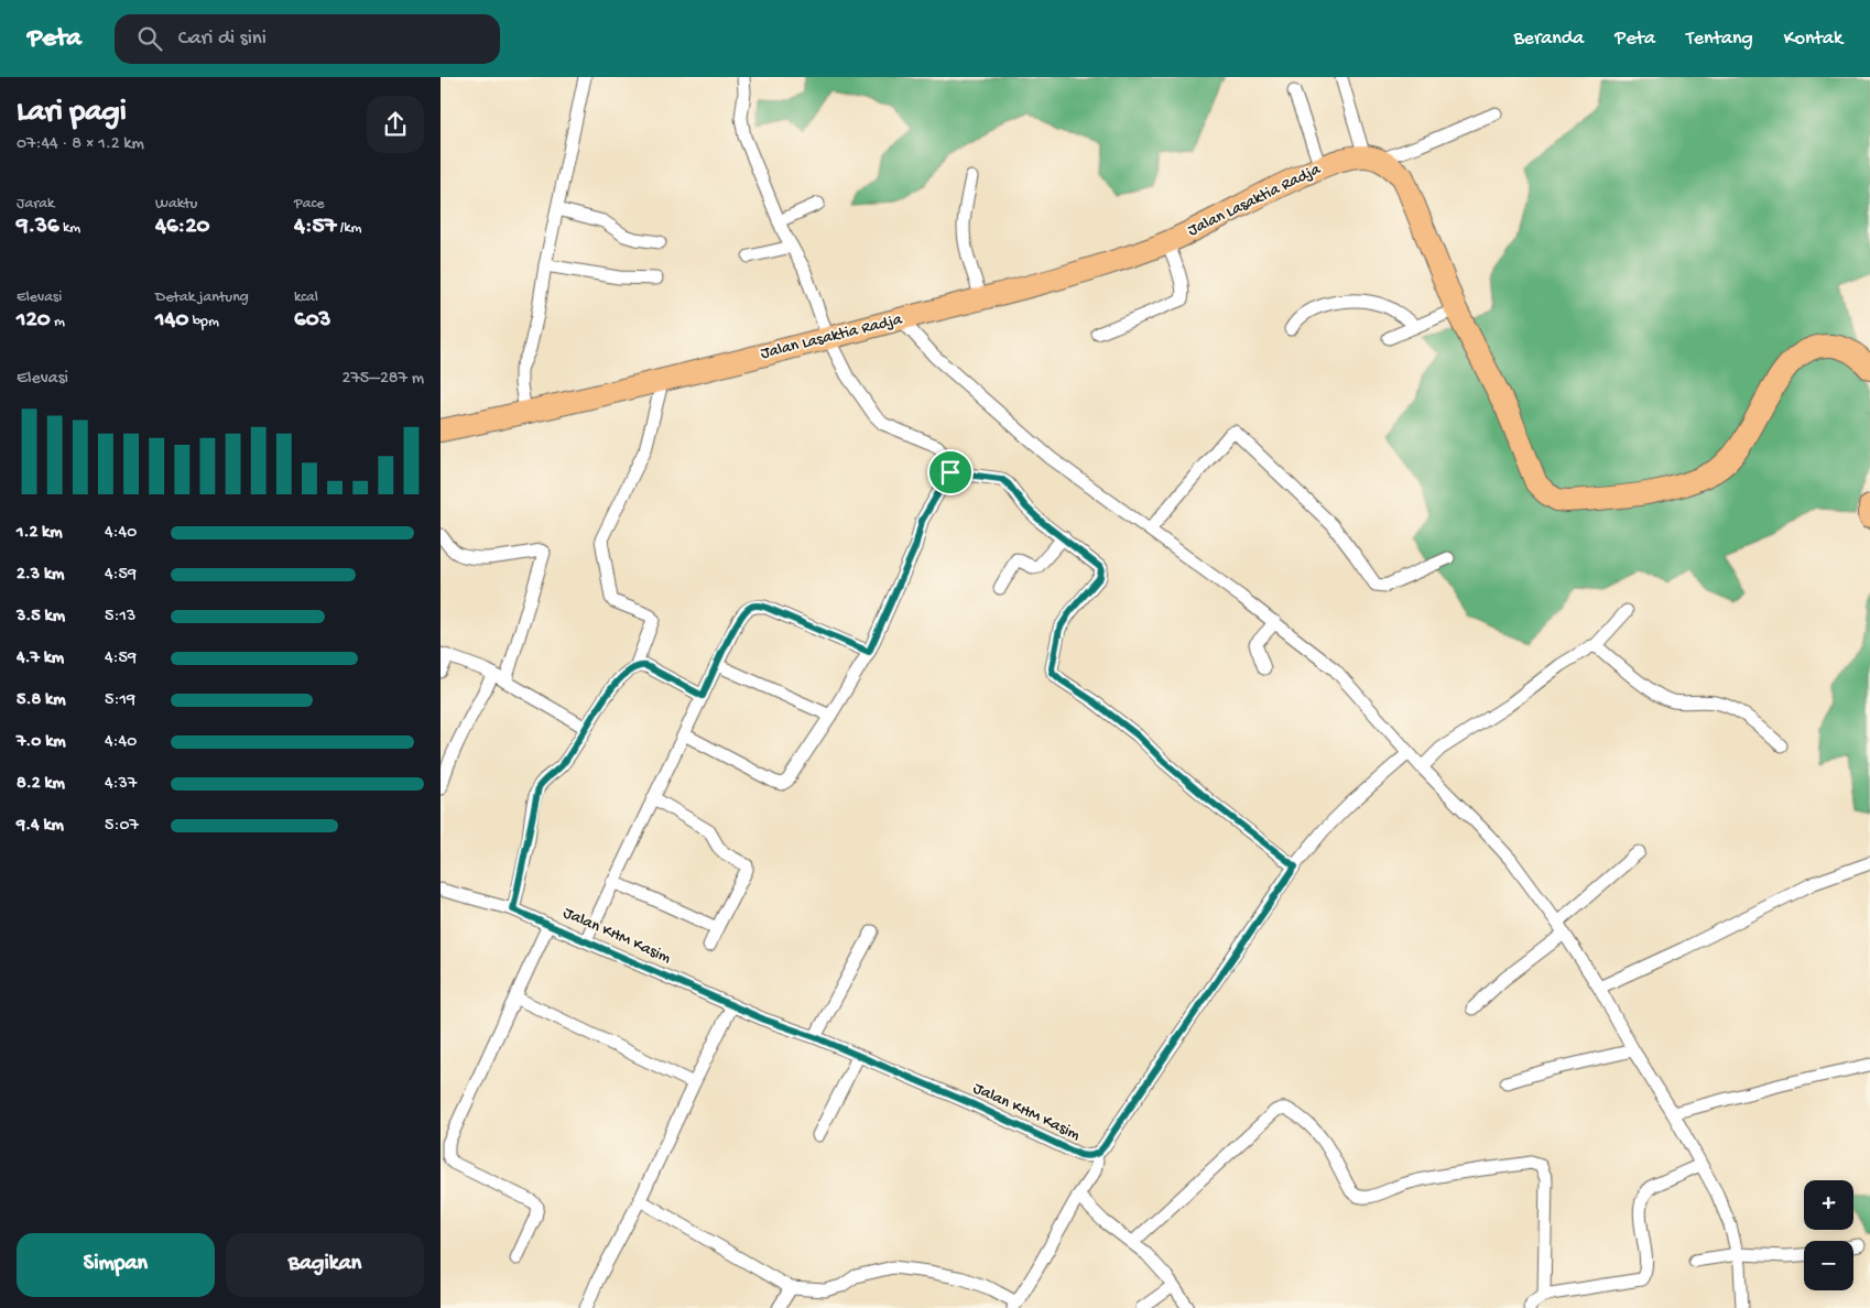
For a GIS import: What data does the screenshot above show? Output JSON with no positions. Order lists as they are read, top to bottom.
{
  "streets": {
    "highway": ["Jalan Lasaktia Radja"],
    "street": ["Jalan KHM Kasim"]
  },
  "page": {
    "header": "Peta",
    "search": "Cari di sini",
    "nav": [
      "Beranda",
      "Peta",
      "Tentang",
      "Kontak"
    ],
    "heading": ["Lari pagi", "07:44 · 8 × 1.2 km"],
    "stats": [
      ["Jarak", "9.36 km"],
      ["Waktu", "46:20"],
      ["Pace", "4:57 /km"],
      ["Elevasi", "120 m"],
      ["Detak jantung", "140 bpm"],
      ["kcal", "603"]
    ],
    "chart": ["Elevasi", "275–287 m"],
    "list": [
      {
        "name": "1.2 km",
        "note": "4:40"
      },
      {
        "name": "2.3 km",
        "note": "4:59"
      },
      {
        "name": "3.5 km",
        "note": "5:13"
      },
      {
        "name": "4.7 km",
        "note": "4:59"
      },
      {
        "name": "5.8 km",
        "note": "5:19"
      },
      {
        "name": "7.0 km",
        "note": "4:40"
      },
      {
        "name": "8.2 km",
        "note": "4:37"
      },
      {
        "name": "9.4 km",
        "note": "5:07"
      }
    ],
    "map_buttons": ["+", "−"],
    "buttons": ["Simpan", "Bagikan"]
  }
}
